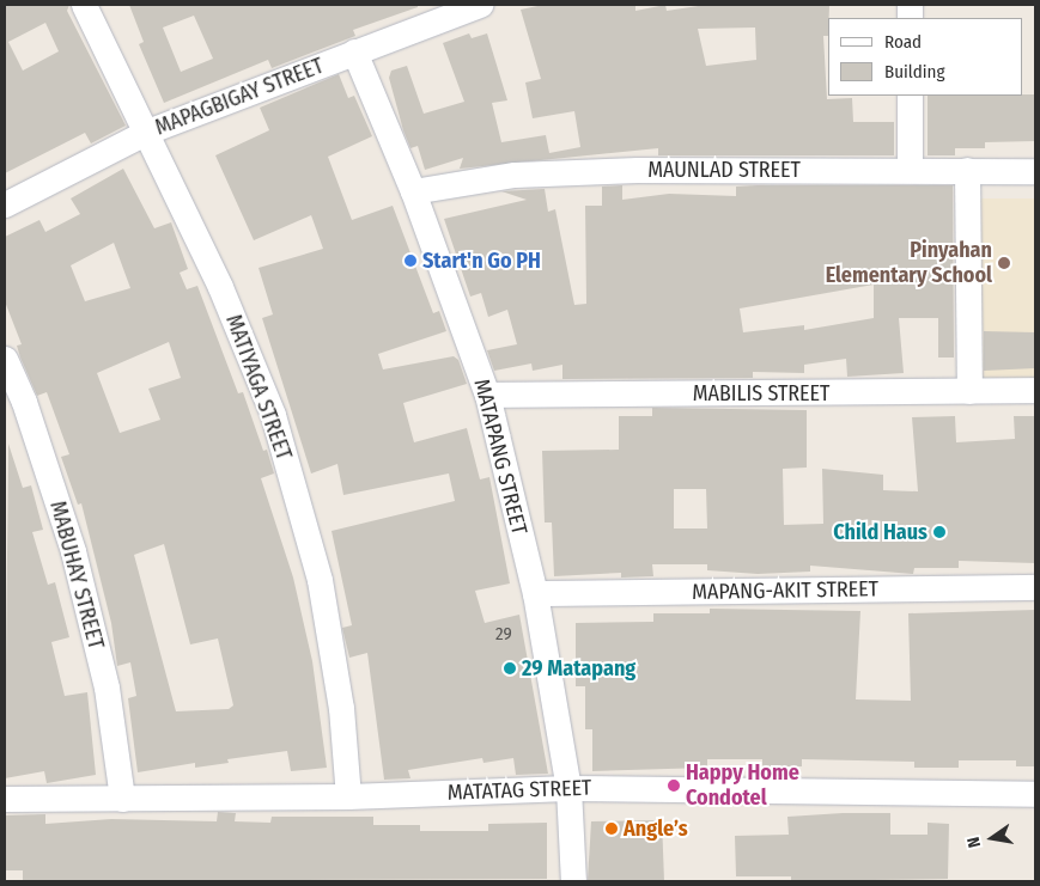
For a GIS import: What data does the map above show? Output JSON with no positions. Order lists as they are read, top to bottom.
{
  "streets": {
    "street": [
      "MAPAGBIGAY STREET",
      "MAUNLAD STREET",
      "MATIYAGA STREET",
      "MABILIS STREET",
      "MATAPANG STREET",
      "MABUHAY STREET",
      "MAPANG-AKIT STREET",
      "MATATAG STREET"
    ]
  },
  "crossings": [
    ["MAPAGBIGAY STREET", "MATIYAGA STREET"],
    ["MAPAGBIGAY STREET", "MATAPANG STREET"],
    ["MAUNLAD STREET", "MATAPANG STREET"],
    ["MATIYAGA STREET", "MATATAG STREET"],
    ["MABILIS STREET", "MATAPANG STREET"],
    ["MATAPANG STREET", "MAPANG-AKIT STREET"],
    ["MATAPANG STREET", "MATATAG STREET"],
    ["MABUHAY STREET", "MATATAG STREET"]
  ],
  "places": [
    "Start'n Go PH",
    "Pinyahan Elementary School",
    "Child Haus",
    "29 Matapang",
    "Happy Home Condotel",
    "Angle’s"
  ],
  "house_numbers": ["29"],
  "legend": ["Road", "Building"],
  "north": "left"
}
